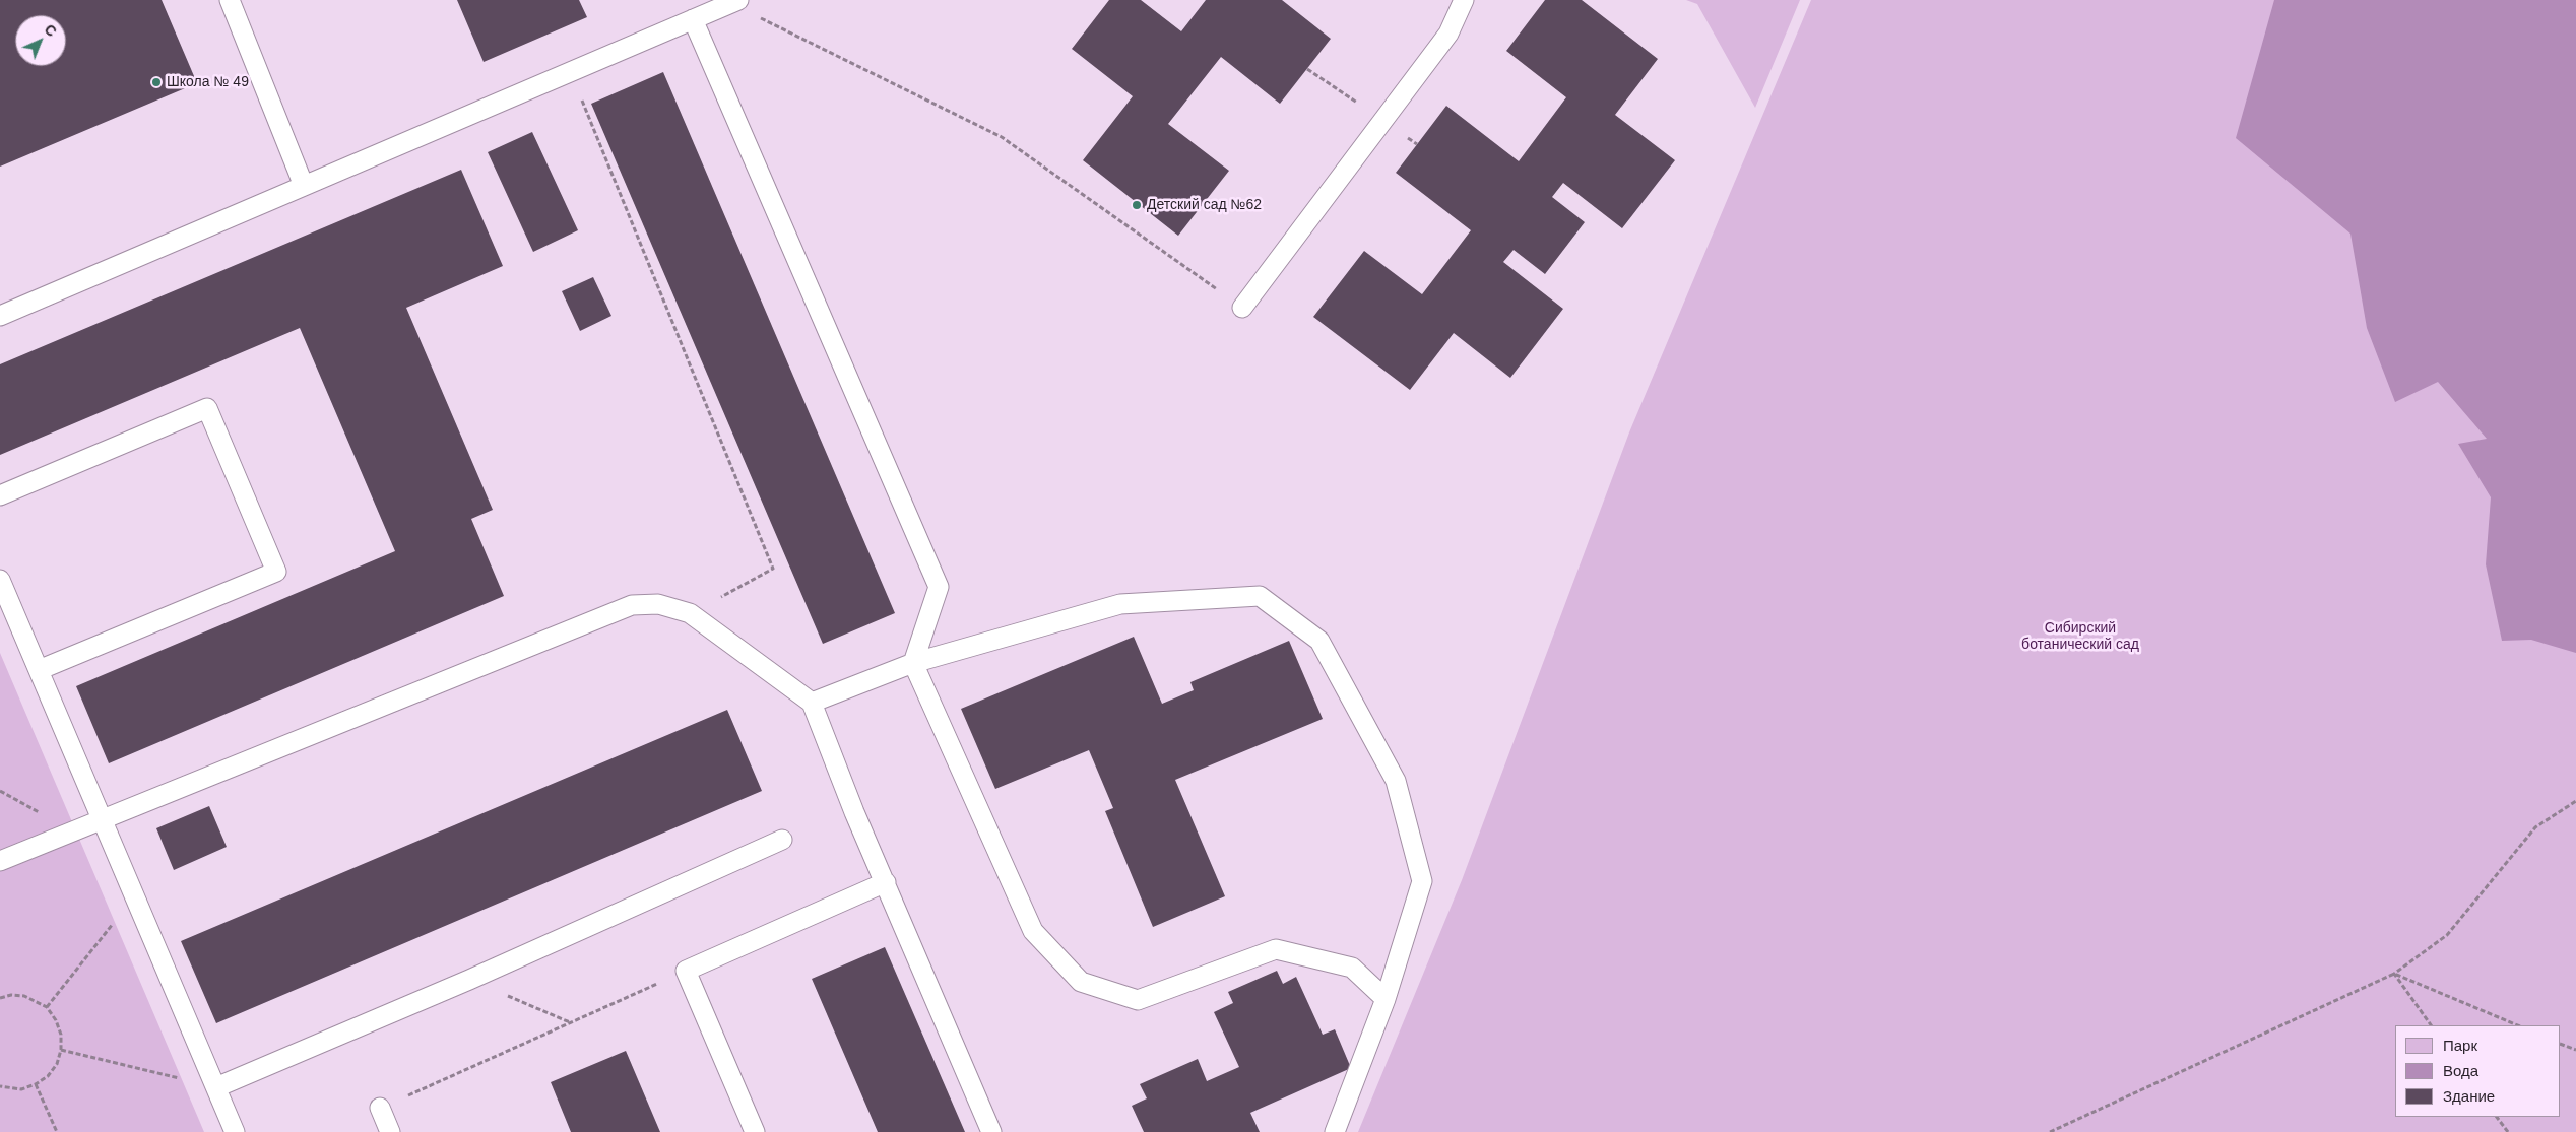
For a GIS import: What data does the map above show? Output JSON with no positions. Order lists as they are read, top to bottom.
{
  "parks": ["Сибирский ботанический сад"],
  "places": ["Школа № 49", "Детский сад №62"],
  "legend": ["Парк", "Вода", "Здание"],
  "north": "top right"
}
